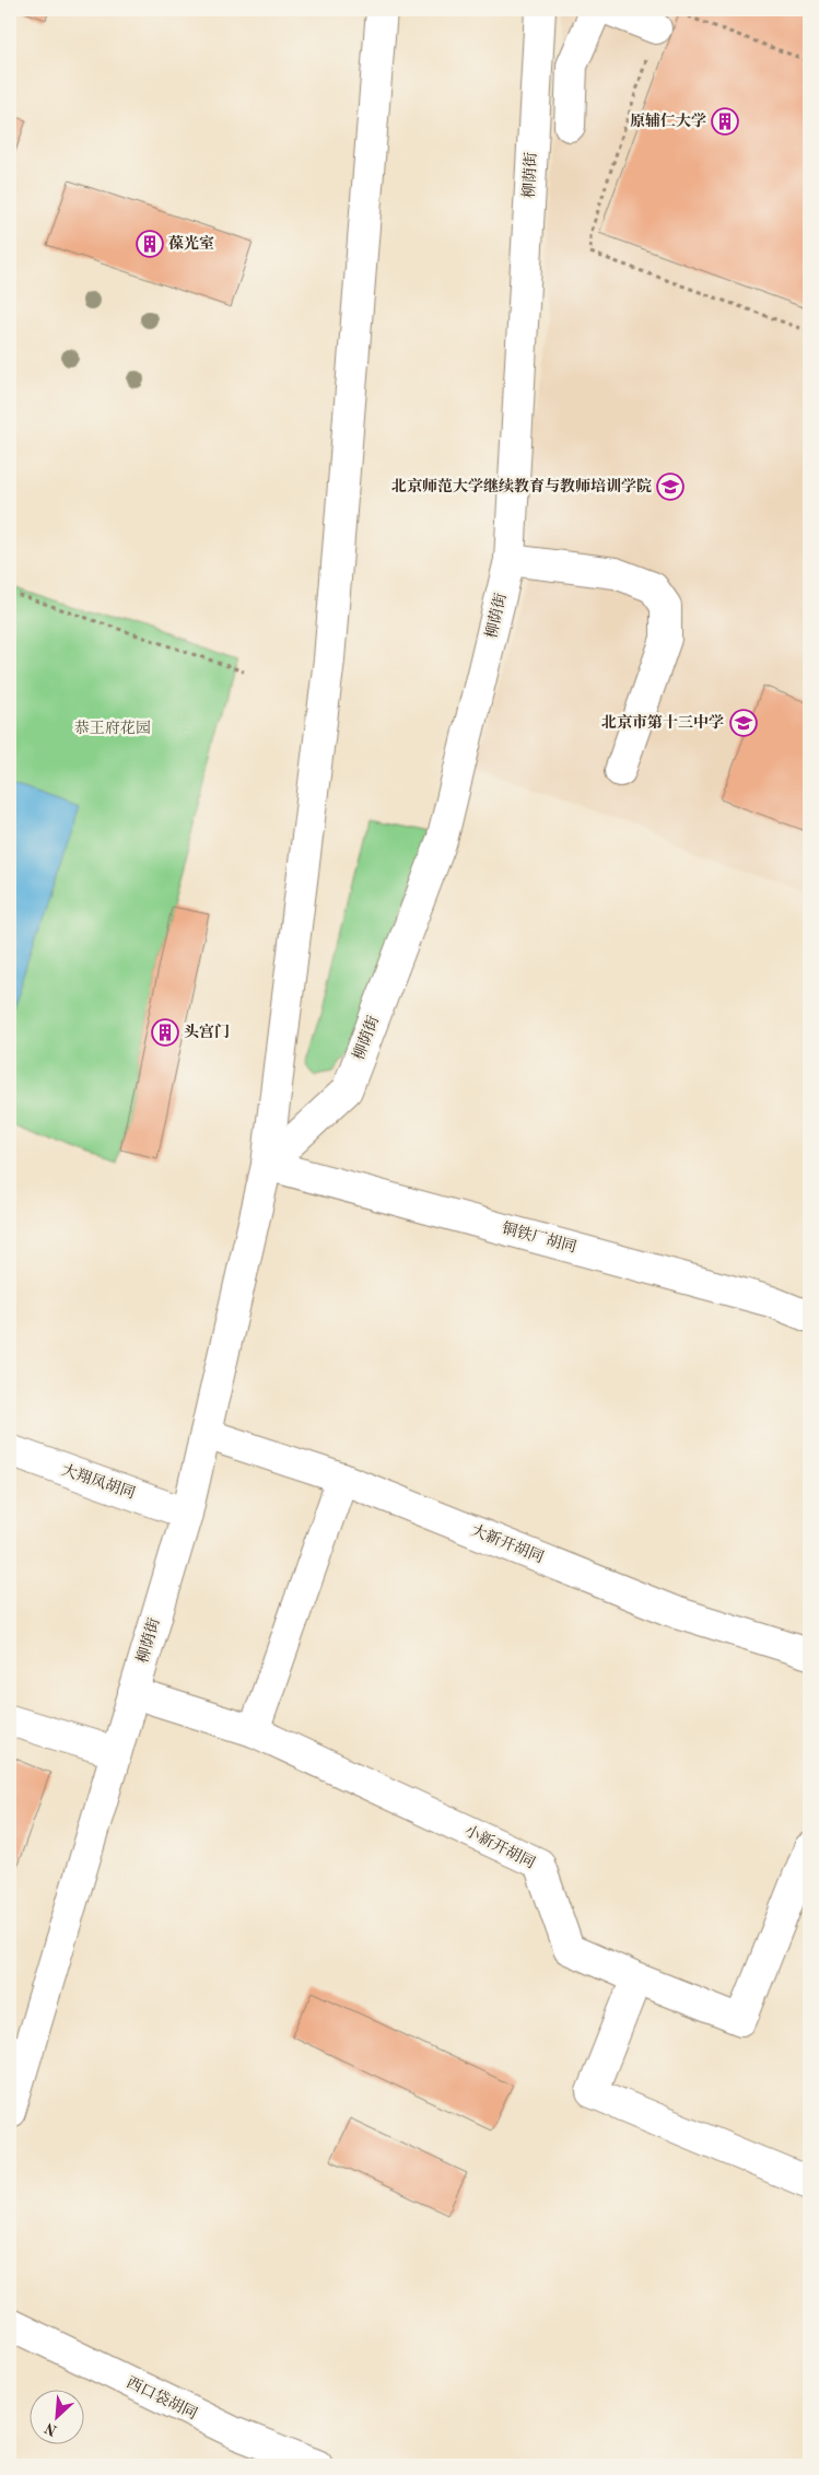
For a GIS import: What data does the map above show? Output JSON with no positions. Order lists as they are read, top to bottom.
{
  "streets": {
    "street": [
      "柳荫街",
      "铜铁厂胡同",
      "大翔凤胡同",
      "大新开胡同",
      "小新开胡同",
      "西口袋胡同"
    ]
  },
  "crossings": [
    ["柳荫街", "铜铁厂胡同"],
    ["柳荫街", "大翔凤胡同"],
    ["柳荫街", "大新开胡同"],
    ["柳荫街", "小新开胡同"]
  ],
  "parks": ["恭王府花园"],
  "places": {
    "building": ["原辅仁大学", "葆光室", "头宫门"],
    "school or university": ["北京师范大学继续教育与教师培训学院", "北京市第十三中学"]
  },
  "north": "bottom left"
}
